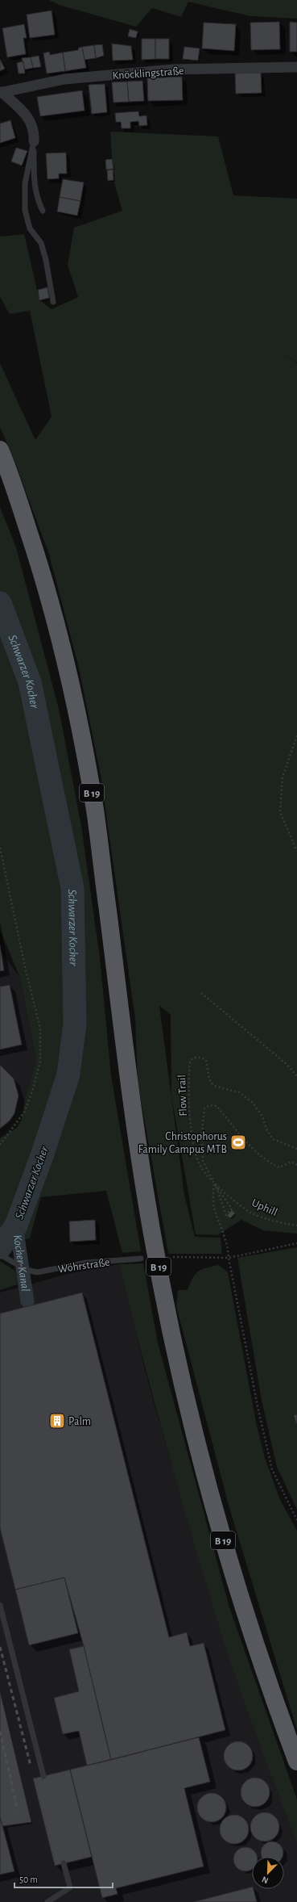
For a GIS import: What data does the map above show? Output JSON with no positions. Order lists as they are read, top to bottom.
{
  "streets": {
    "highway": ["B 19"],
    "street": ["Knöcklingstraße"],
    "lane": ["Wöhrstraße"],
    "path": ["Flow Trail", "Uphill"]
  },
  "crossings": [
    ["Flow Trail", "Uphill"]
  ],
  "water": ["Schwarzer Kocher", "Kocher-Kanal"],
  "places": {
    "sports": ["Christophorus Family Campus MTB"],
    "building": ["Palm"]
  },
  "scale_bar": "50 m",
  "north": "bottom left"
}
